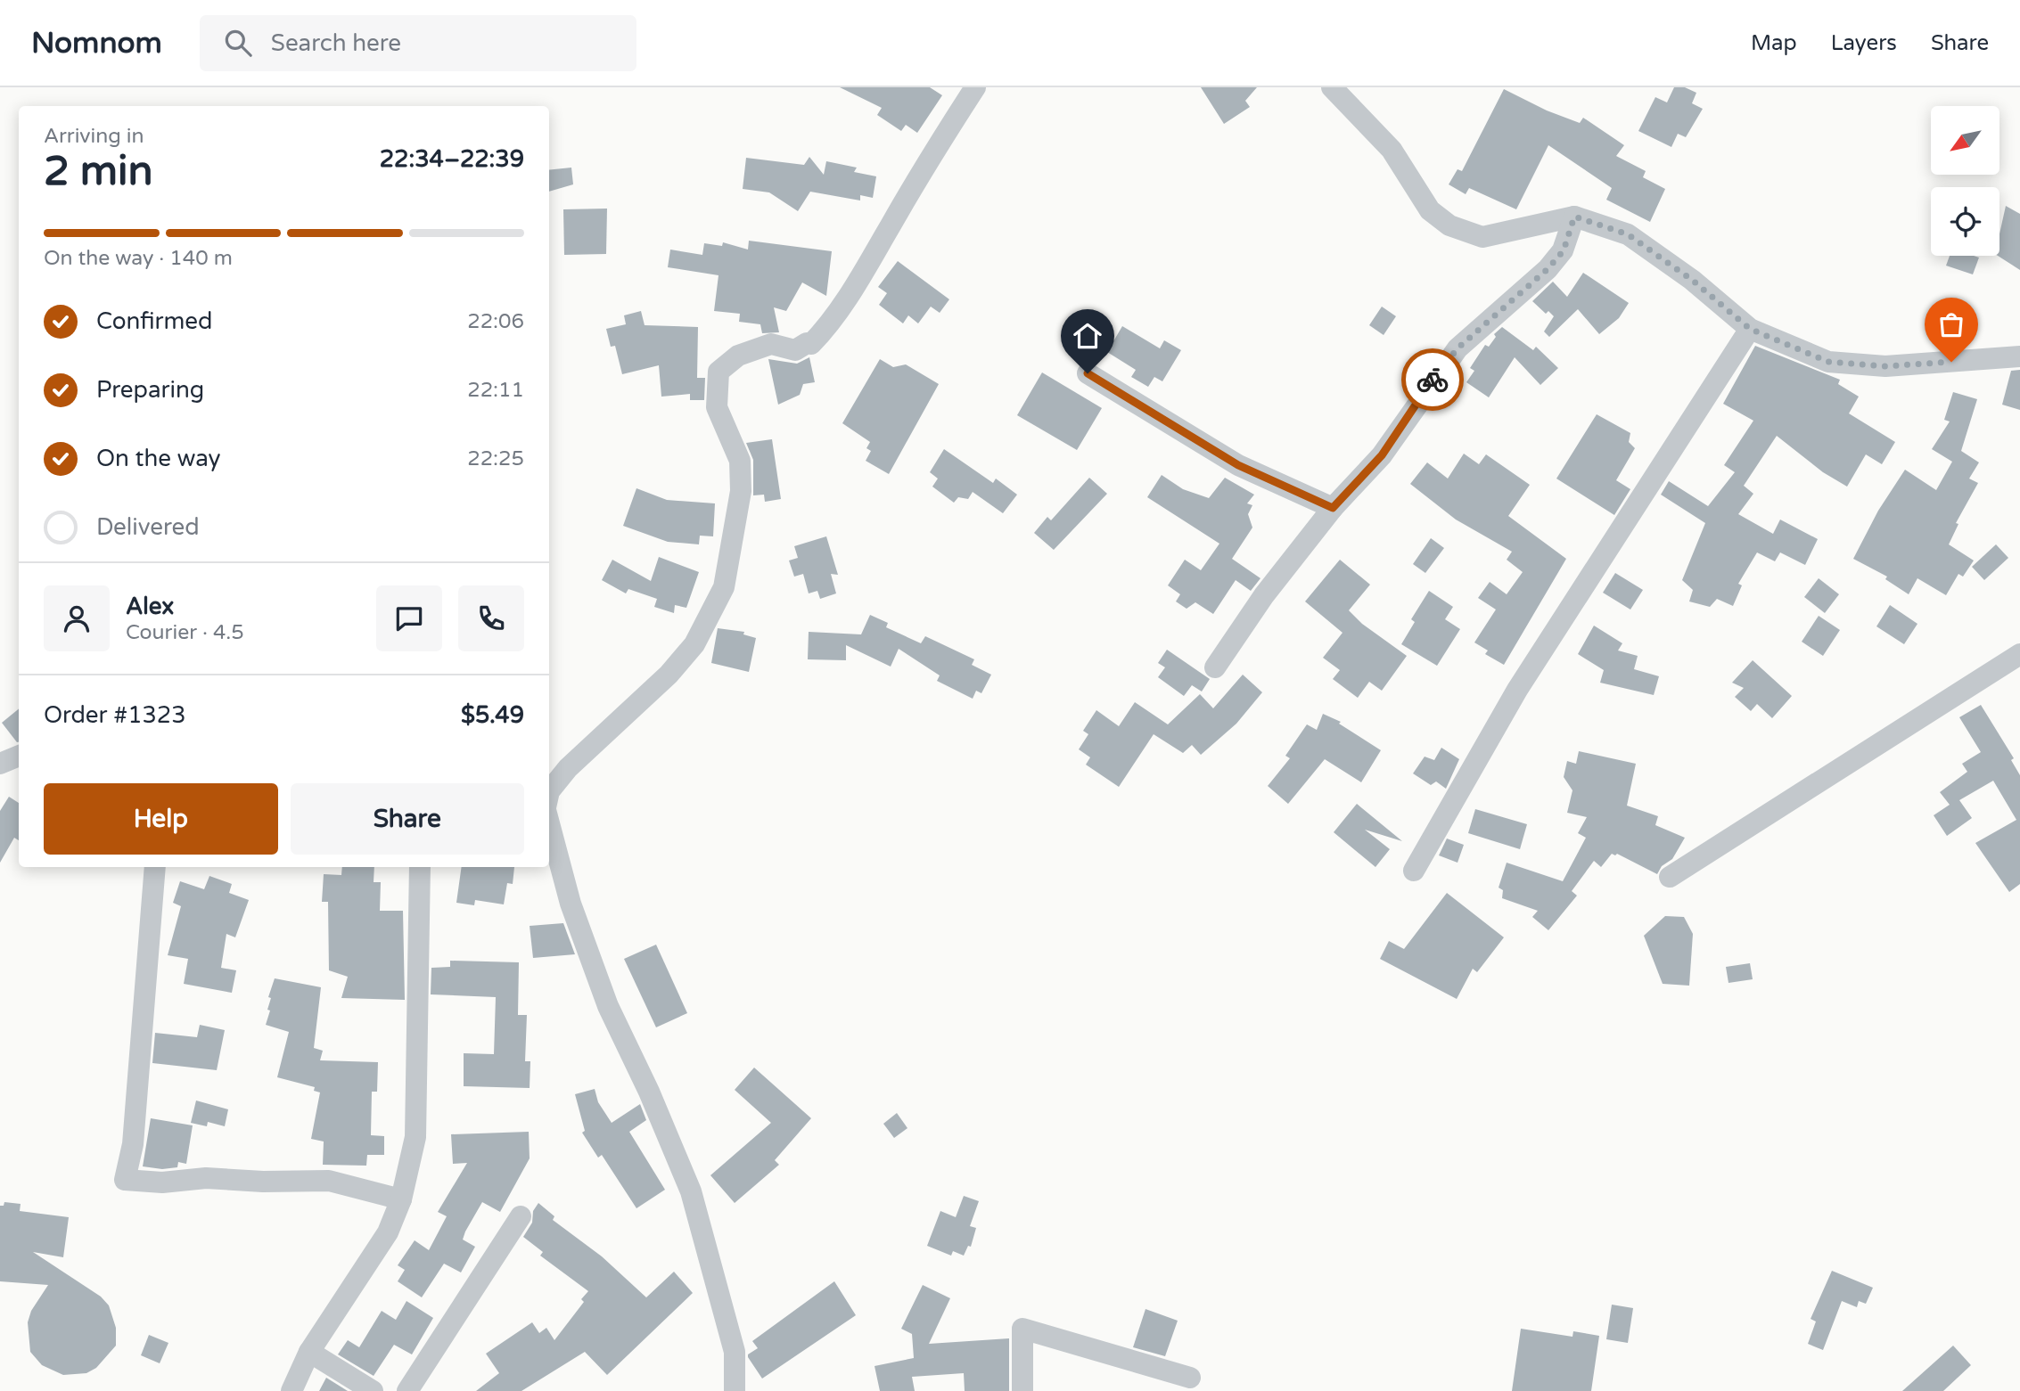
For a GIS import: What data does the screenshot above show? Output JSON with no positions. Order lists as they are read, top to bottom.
{
  "north": "bottom left",
  "page": {
    "header": "Nomnom",
    "search": "Search here",
    "nav": ["Map", "Layers", "Share"],
    "heading": ["2 min", "Arriving in", "22:34–22:39"],
    "panel": [
      "Alex",
      "Courier · 4.5",
      "Order #1323",
      "$5.49"
    ],
    "bar": "On the way · 140 m",
    "list": [
      ["Confirmed", "22:06"],
      ["Preparing", "22:11"],
      ["On the way", "22:25"],
      "Delivered"
    ],
    "buttons": ["Help", "Share"]
  }
}
